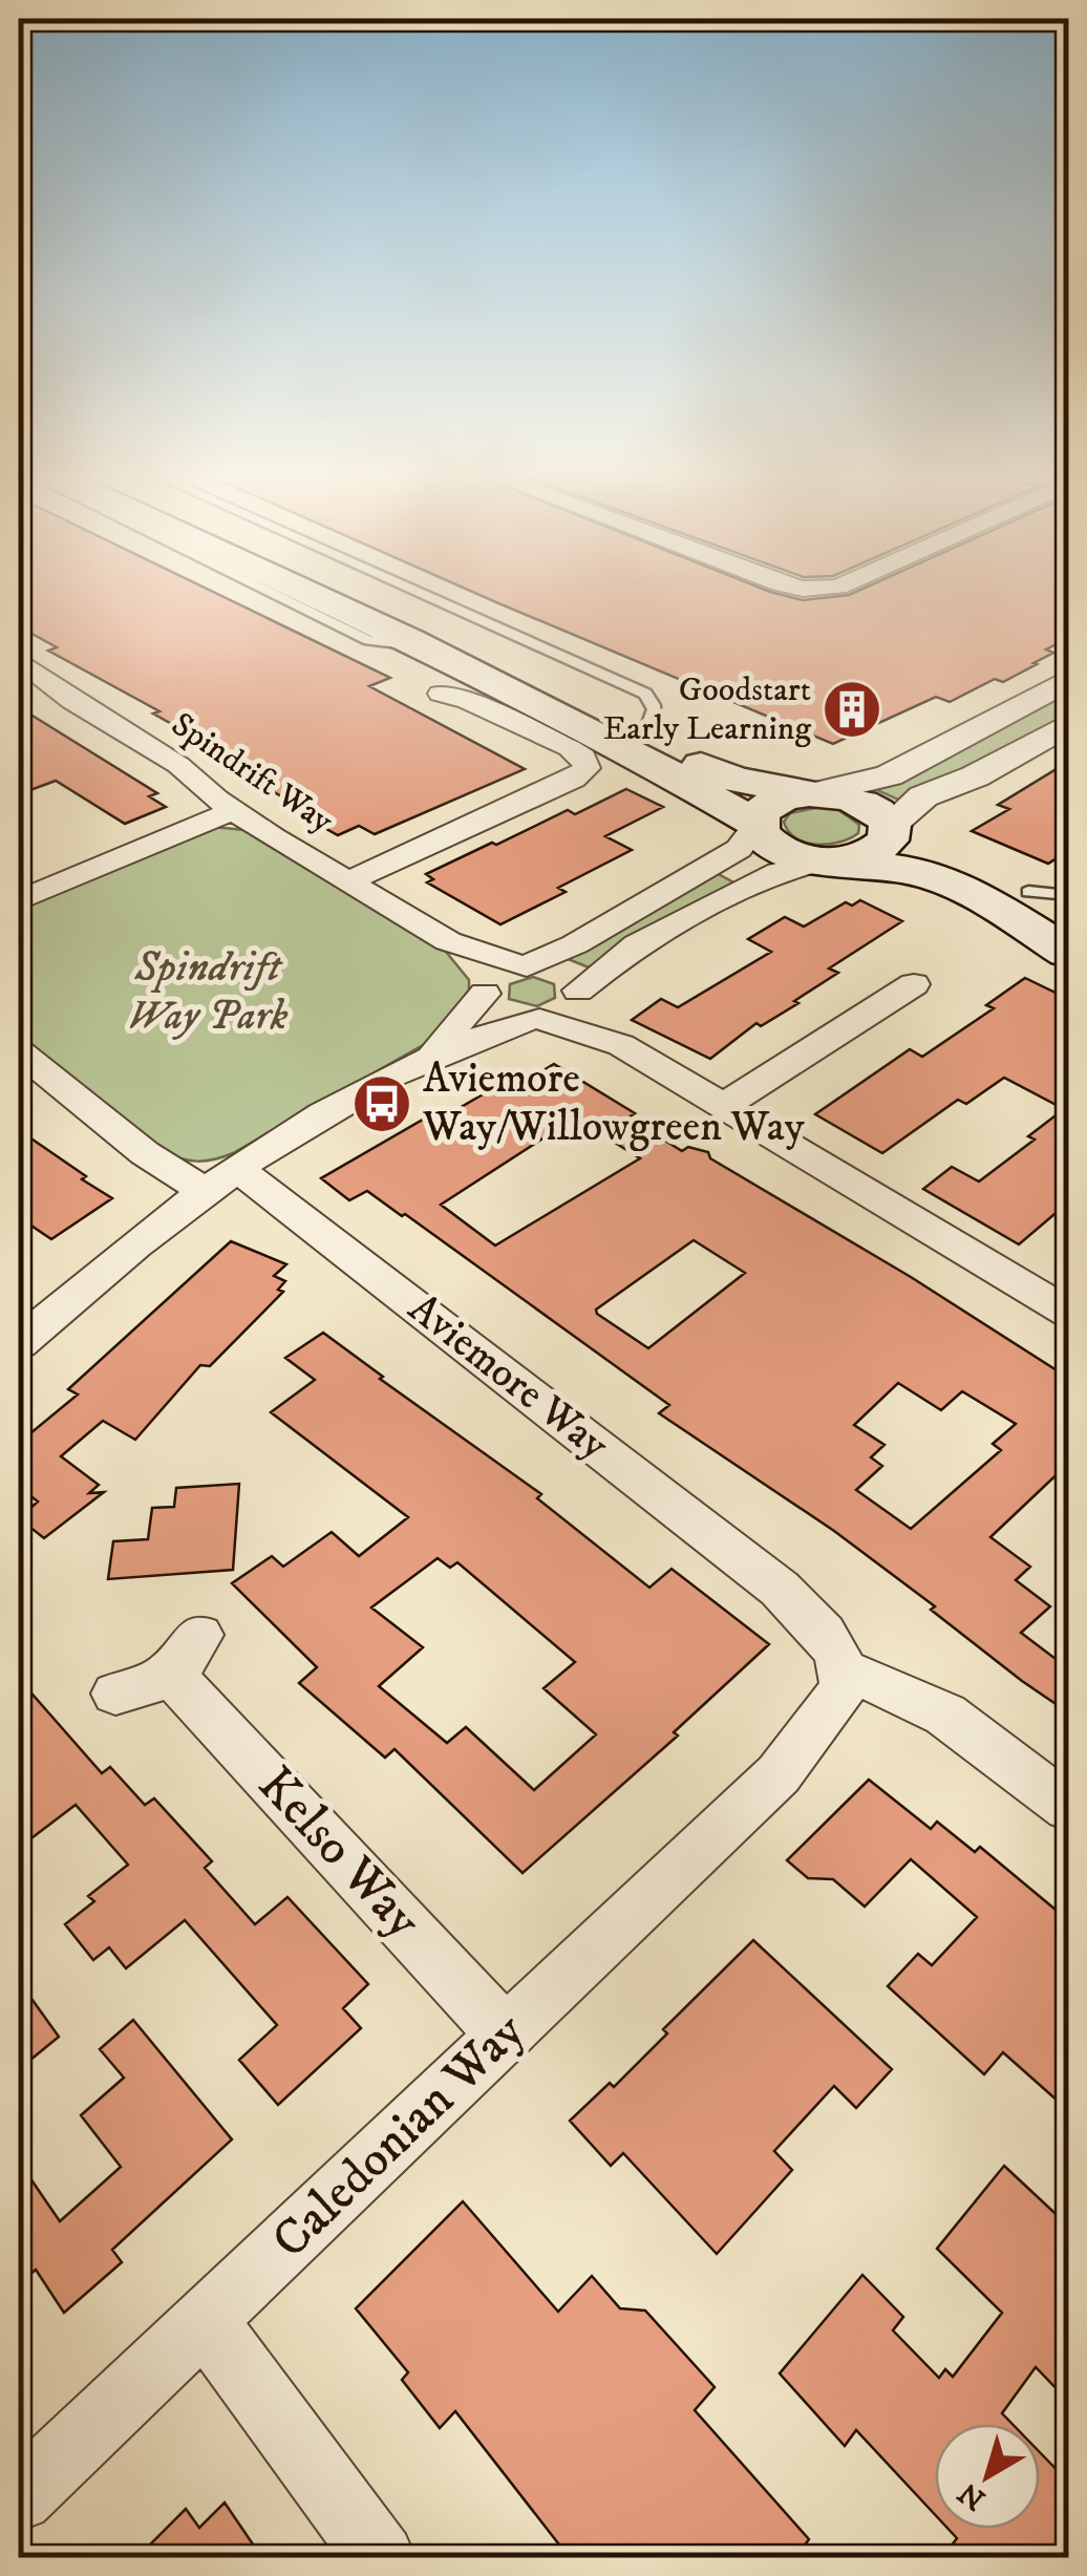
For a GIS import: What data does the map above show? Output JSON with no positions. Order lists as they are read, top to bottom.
{
  "streets": {
    "street": [
      "Spindrift Way",
      "Aviemore Way",
      "Kelso Way",
      "Caledonian Way"
    ]
  },
  "crossings": [
    ["Aviemore Way", "Caledonian Way"],
    ["Kelso Way", "Caledonian Way"]
  ],
  "parks": ["Spindrift Way Park"],
  "places": {
    "building": ["Goodstart Early Learning"],
    "bus stop": ["Aviemore Way/Willowgreen Way"]
  },
  "north": "bottom left"
}
